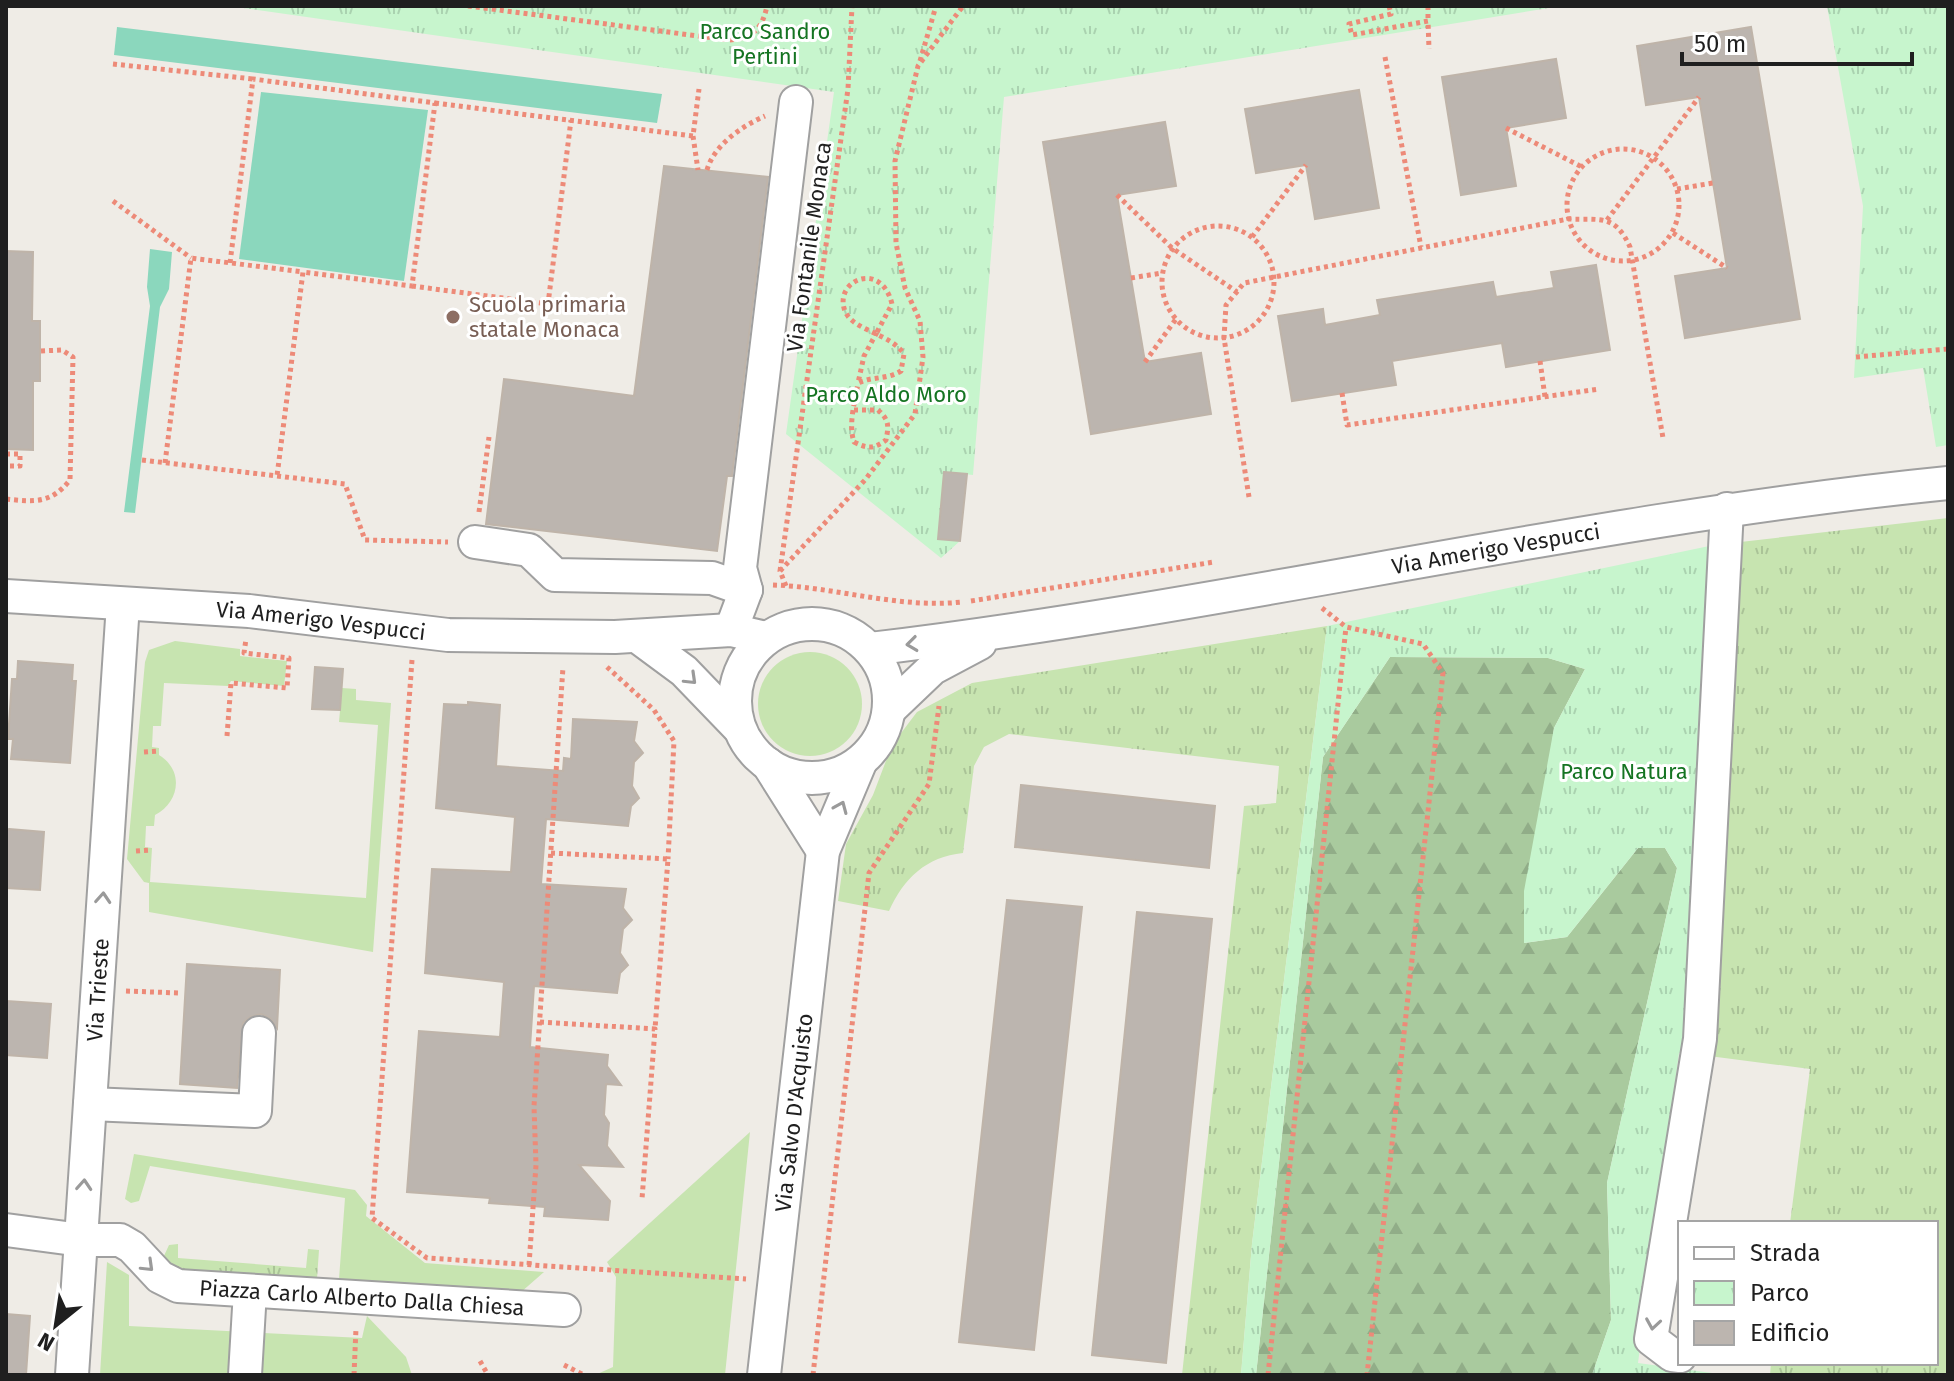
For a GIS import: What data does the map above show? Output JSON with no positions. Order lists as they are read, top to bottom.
{
  "streets": {
    "street": [
      "Via Amerigo Vespucci",
      "Via Trieste",
      "Via Salvo D'Acquisto",
      "Piazza Carlo Alberto Dalla Chiesa"
    ],
    "path": ["Via Fontanile Monaca"]
  },
  "crossings": [
    ["Via Amerigo Vespucci", "Via Trieste"],
    ["Via Amerigo Vespucci", "Via Salvo D'Acquisto"],
    ["Via Trieste", "Piazza Carlo Alberto Dalla Chiesa"]
  ],
  "one_way": ["Via Trieste"],
  "parks": ["Parco Sandro Pertini", "Parco Aldo Moro", "Parco Natura"],
  "places": ["Scuola primaria statale Monaca"],
  "legend": ["Strada", "Parco", "Edificio"],
  "scale_bar": "50 m",
  "north": "bottom left"
}
